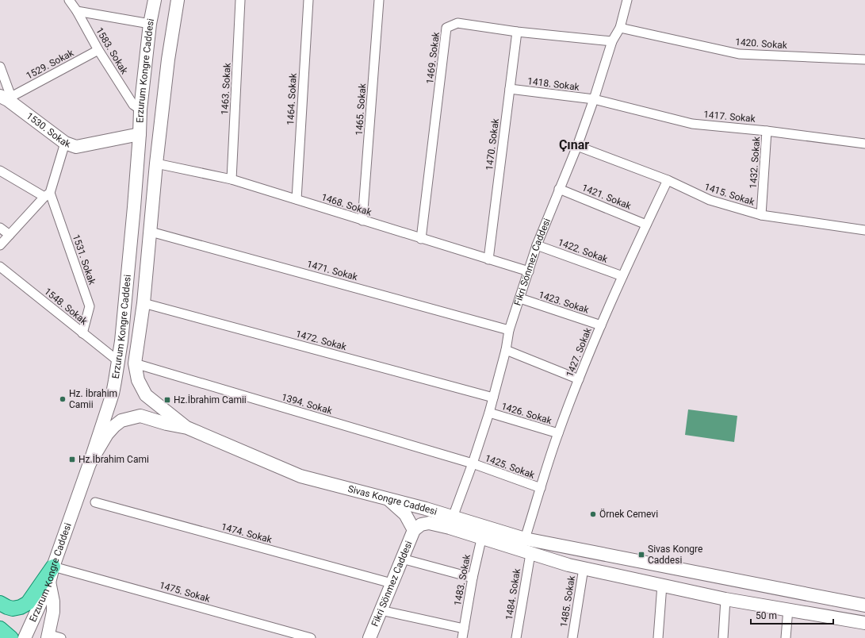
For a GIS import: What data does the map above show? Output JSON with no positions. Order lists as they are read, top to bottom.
{
  "streets": {
    "main road": [
      "Erzurum Kongre Caddesi",
      "1530. Sokak",
      "Fikri Sönmez Caddesi",
      "Sivas Kongre Caddesi"
    ],
    "street": [
      "1420. Sokak",
      "1583. Sokak",
      "1469. Sokak",
      "1529. Sokak",
      "1418. Sokak",
      "1463. Sokak",
      "1464. Sokak",
      "1465. Sokak",
      "1417. Sokak",
      "1470. Sokak",
      "1432. Sokak",
      "1415. Sokak",
      "1421. Sokak",
      "1468. Sokak",
      "1422. Sokak",
      "1531. Sokak",
      "1471. Sokak",
      "1423. Sokak",
      "1548. Sokak",
      "1472. Sokak",
      "1427. Sokak",
      "1394. Sokak",
      "1426. Sokak",
      "1425. Sokak",
      "1474. Sokak",
      "1483. Sokak",
      "1475. Sokak",
      "1484. Sokak",
      "1485. Sokak"
    ]
  },
  "crossings": [
    ["1420. Sokak", "Fikri Sönmez Caddesi"],
    ["1583. Sokak", "1529. Sokak"],
    ["1583. Sokak", "Erzurum Kongre Caddesi"],
    ["1469. Sokak", "1470. Sokak"],
    ["1469. Sokak", "1468. Sokak"],
    ["1469. Sokak", "Fikri Sönmez Caddesi"],
    ["1529. Sokak", "1530. Sokak"],
    ["Erzurum Kongre Caddesi", "1530. Sokak"],
    ["Erzurum Kongre Caddesi", "1468. Sokak"],
    ["Erzurum Kongre Caddesi", "1471. Sokak"],
    ["Erzurum Kongre Caddesi", "1548. Sokak"],
    ["Erzurum Kongre Caddesi", "1472. Sokak"],
    ["Erzurum Kongre Caddesi", "1394. Sokak"],
    ["Erzurum Kongre Caddesi", "Sivas Kongre Caddesi"],
    ["Erzurum Kongre Caddesi", "1475. Sokak"],
    ["1418. Sokak", "1417. Sokak"],
    ["1418. Sokak", "1470. Sokak"],
    ["1418. Sokak", "Fikri Sönmez Caddesi"],
    ["1463. Sokak", "1468. Sokak"],
    ["1464. Sokak", "1468. Sokak"],
    ["1465. Sokak", "1468. Sokak"],
    ["1417. Sokak", "1432. Sokak"],
    ["1417. Sokak", "Fikri Sönmez Caddesi"],
    ["1470. Sokak", "1468. Sokak"],
    ["1432. Sokak", "1415. Sokak"],
    ["1415. Sokak", "Fikri Sönmez Caddesi"],
    ["1415. Sokak", "1427. Sokak"],
    ["1421. Sokak", "Fikri Sönmez Caddesi"],
    ["1421. Sokak", "1427. Sokak"],
    ["1468. Sokak", "Fikri Sönmez Caddesi"],
    ["1422. Sokak", "Fikri Sönmez Caddesi"],
    ["1422. Sokak", "1427. Sokak"],
    ["1531. Sokak", "1548. Sokak"],
    ["Fikri Sönmez Caddesi", "1471. Sokak"],
    ["Fikri Sönmez Caddesi", "1423. Sokak"],
    ["Fikri Sönmez Caddesi", "1472. Sokak"],
    ["Fikri Sönmez Caddesi", "1394. Sokak"],
    ["Fikri Sönmez Caddesi", "1426. Sokak"],
    ["Fikri Sönmez Caddesi", "1425. Sokak"],
    ["Fikri Sönmez Caddesi", "Sivas Kongre Caddesi"],
    ["Fikri Sönmez Caddesi", "1474. Sokak"],
    ["1423. Sokak", "1427. Sokak"],
    ["1427. Sokak", "1426. Sokak"],
    ["1427. Sokak", "1425. Sokak"],
    ["1427. Sokak", "Sivas Kongre Caddesi"],
    ["1394. Sokak", "1425. Sokak"],
    ["1394. Sokak", "Sivas Kongre Caddesi"],
    ["Sivas Kongre Caddesi", "1483. Sokak"],
    ["Sivas Kongre Caddesi", "1484. Sokak"],
    ["Sivas Kongre Caddesi", "1485. Sokak"]
  ],
  "districts": ["Çınar"],
  "places": {
    "other": ["Hz. İbrahim Camii", "Örnek Cemevi"],
    "transit": ["Hz.İbrahim Camii", "Hz.İbrahim Cami", "Sivas Kongre Caddesi"]
  },
  "scale_bar": "50 m"
}
